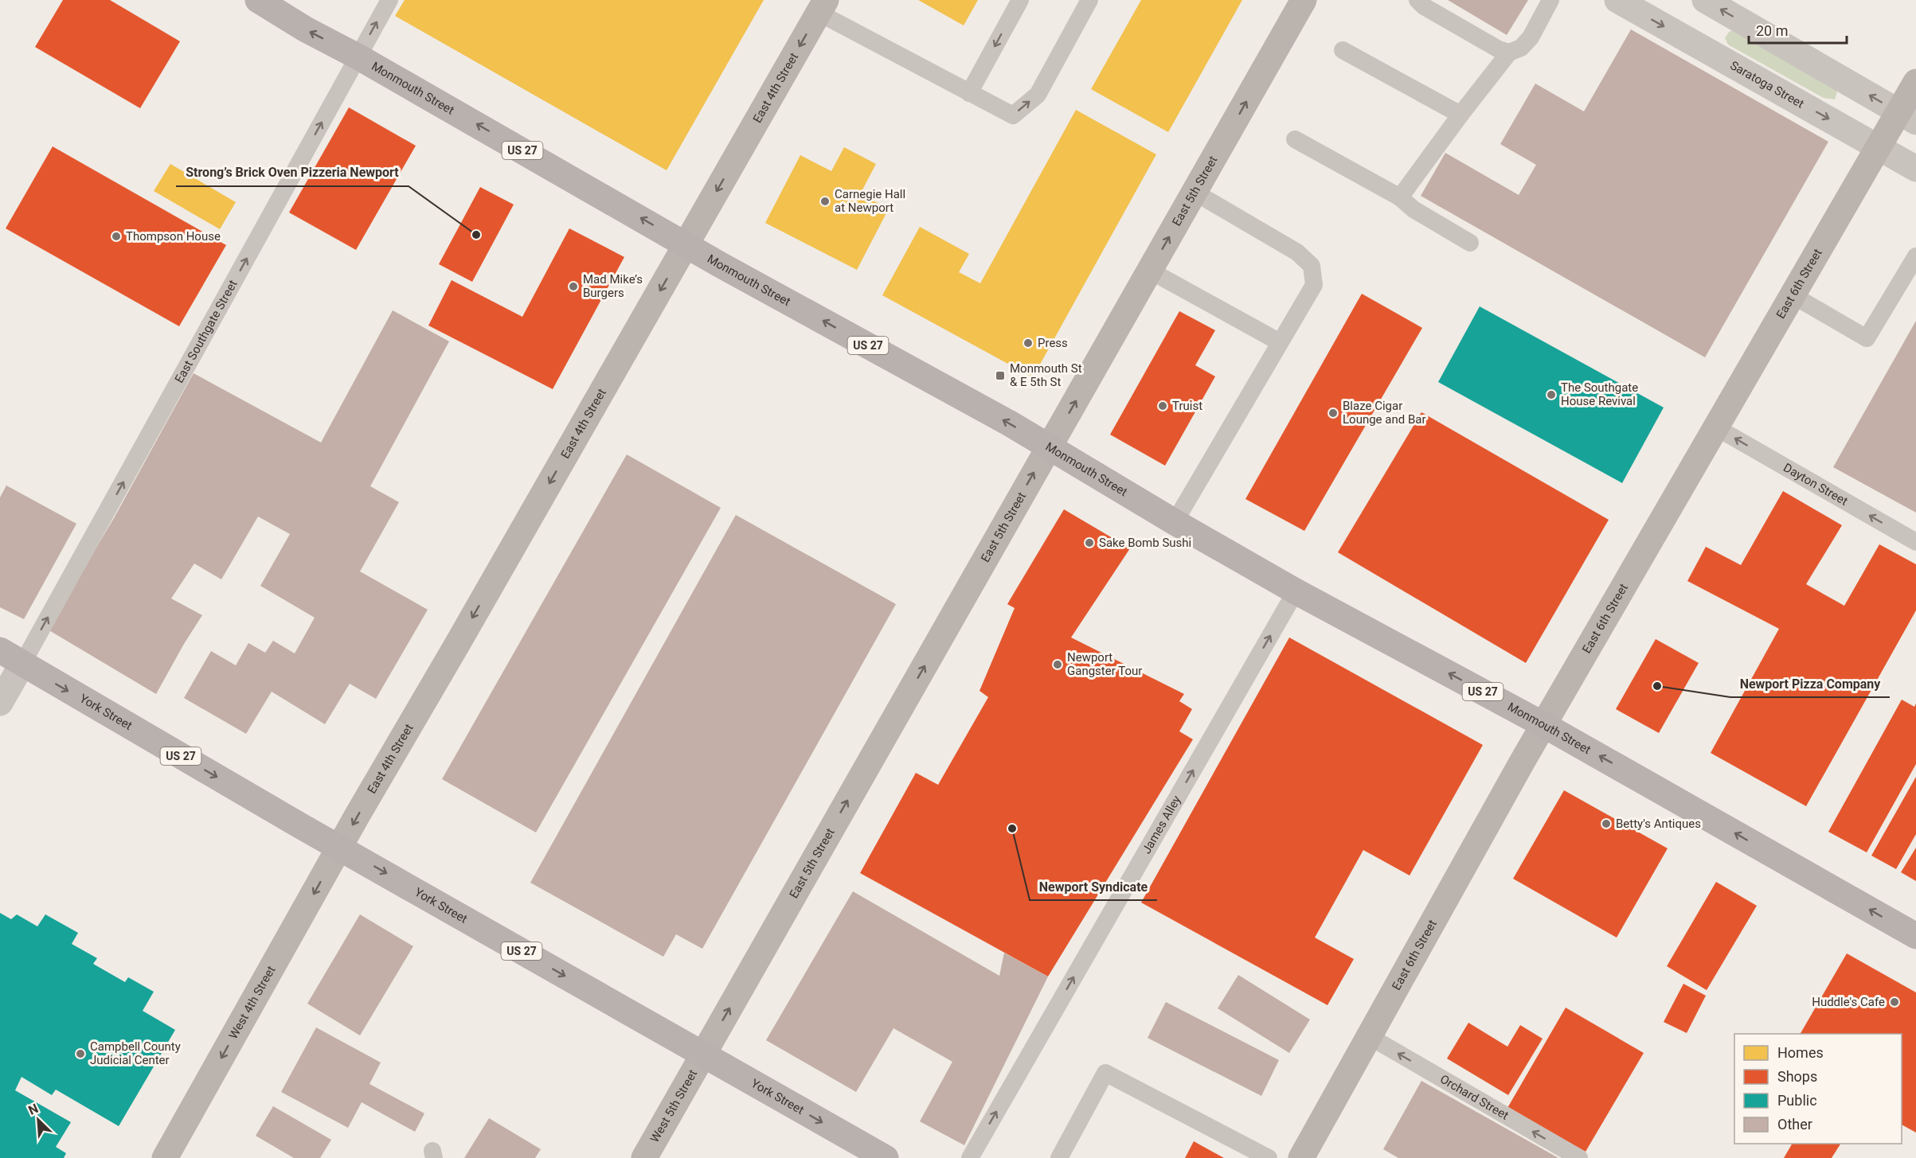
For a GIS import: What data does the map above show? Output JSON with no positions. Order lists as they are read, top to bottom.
{
  "streets": {
    "main road": ["Monmouth Street", "US 27", "York Street"],
    "street": [
      "Saratoga Street",
      "East 4th Street",
      "East 5th Street",
      "East 6th Street",
      "West 4th Street",
      "West 5th Street"
    ],
    "lane": [
      "East Southgate Street",
      "Dayton Street",
      "James Alley",
      "Orchard Street"
    ]
  },
  "crossings": [
    ["Saratoga Street", "East 6th Street"],
    ["Monmouth Street", "East 4th Street"],
    ["Monmouth Street", "East 5th Street"],
    ["Monmouth Street", "East 6th Street"],
    ["Monmouth Street", "East Southgate Street"],
    ["Monmouth Street", "James Alley"],
    ["East 4th Street", "York Street"],
    ["East 4th Street", "West 4th Street"],
    ["East 5th Street", "York Street"],
    ["East 5th Street", "West 5th Street"],
    ["East 6th Street", "Dayton Street"],
    ["East 6th Street", "Orchard Street"],
    ["East Southgate Street", "York Street"],
    ["York Street", "West 4th Street"],
    ["York Street", "West 5th Street"]
  ],
  "one_way": [
    "Monmouth Street",
    "East 4th Street",
    "East 5th Street",
    "East Southgate Street",
    "Dayton Street",
    "York Street",
    "James Alley",
    "West 4th Street",
    "Orchard Street"
  ],
  "places": {
    "other": [
      "Carnegie Hall at Newport",
      "Strong’s Brick Oven Pizzeria Newport",
      "Thompson House",
      "Mad Mike’s Burgers",
      "Press",
      "The Southgate House Revival",
      "Truist",
      "Blaze Cigar Lounge and Bar",
      "Sake Bomb Sushi",
      "Newport Gangster Tour",
      "Newport Pizza Company",
      "Betty's Antiques",
      "Newport Syndicate",
      "Huddle's Cafe",
      "Campbell County Judicial Center"
    ],
    "transit": ["Monmouth St & E 5th St"]
  },
  "legend": [
    "Homes",
    "Shops",
    "Public",
    "Other"
  ],
  "scale_bar": "20 m",
  "north": "top left"
}
